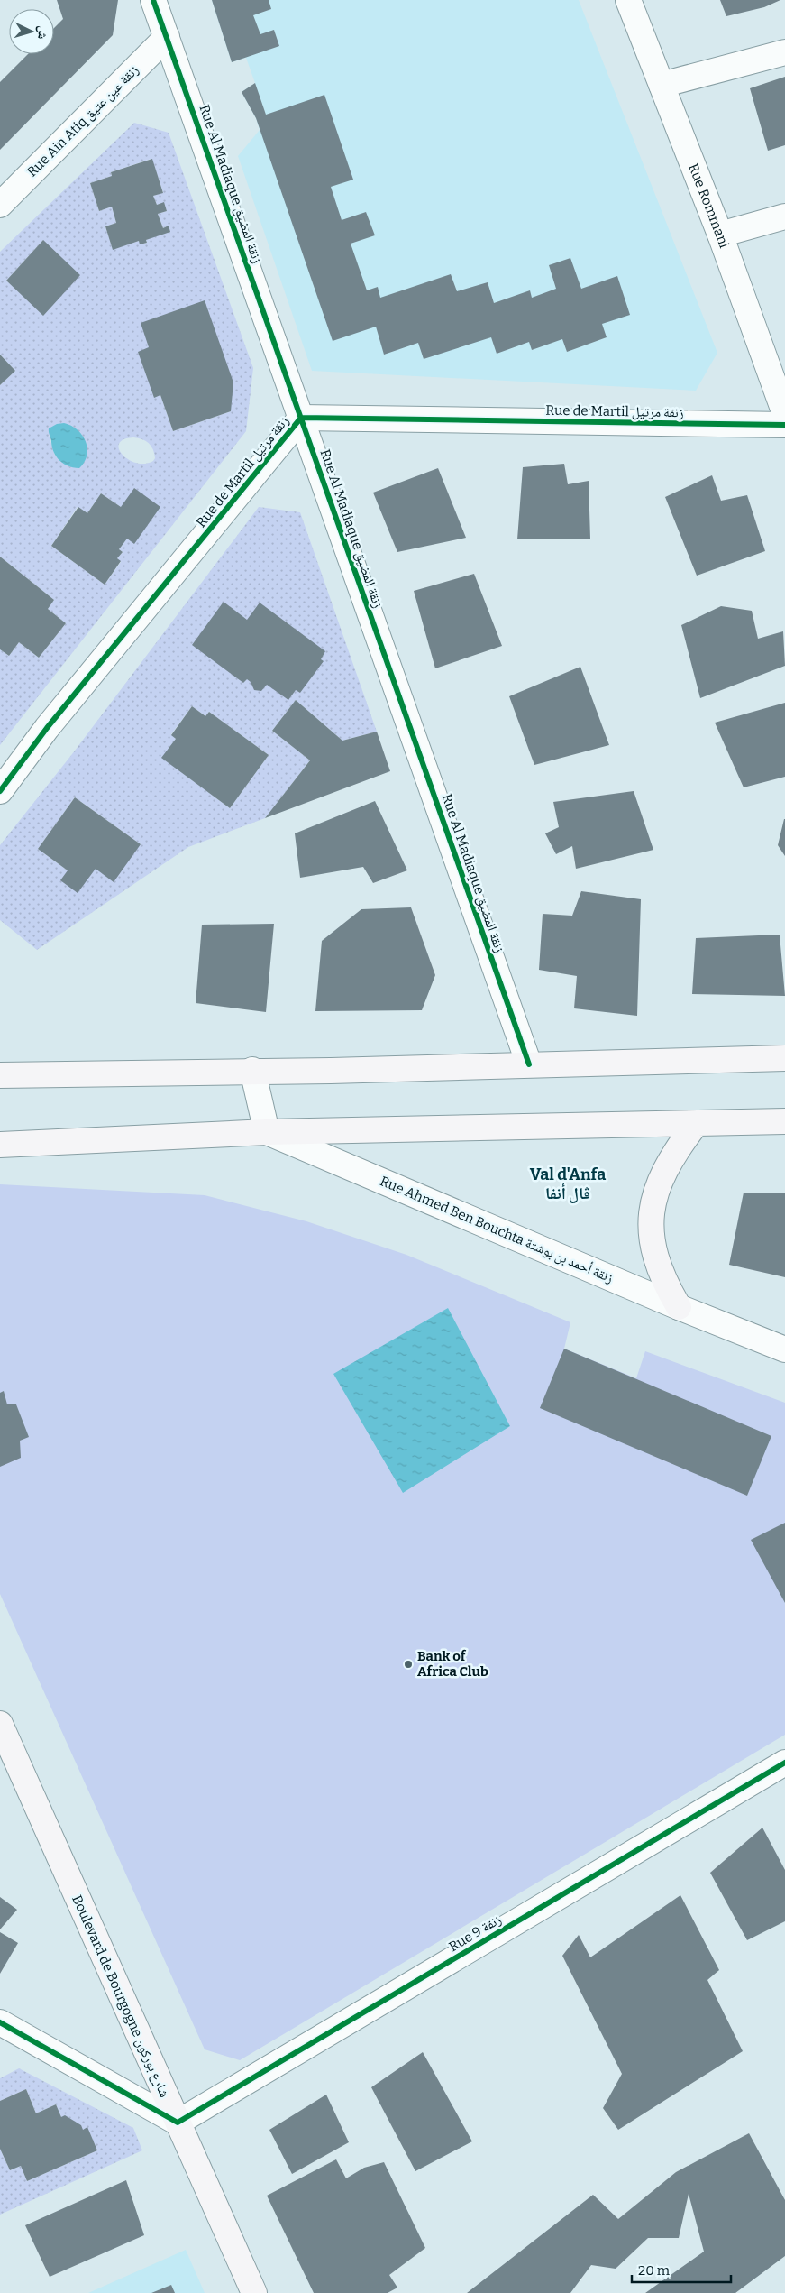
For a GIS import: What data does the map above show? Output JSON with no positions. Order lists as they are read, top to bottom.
{
  "streets": {
    "main road": ["Boulevard de Bourgogne شارع بوركون"],
    "street": [
      "Rue Ain Atiq زنقة عين عتيق",
      "Rue Al Madiaque زنقة المضيق",
      "Rue Rommani",
      "Rue de Martil زنقة مرتيل",
      "Rue Ahmed Ben Bouchta زنقة أحمد بن بوشتة",
      "Rue 9 زنقة"
    ]
  },
  "crossings": [
    ["Rue Ain Atiq زنقة عين عتيق", "Rue Al Madiaque زنقة المضيق"],
    ["Rue Al Madiaque زنقة المضيق", "Rue de Martil زنقة مرتيل"],
    ["Rue 9 زنقة", "Boulevard de Bourgogne شارع بوركون"]
  ],
  "districts": ["Val d'Anfa ڨال أنفا"],
  "places": ["Bank of Africa Club"],
  "scale_bar": "20 m",
  "north": "right"
}
